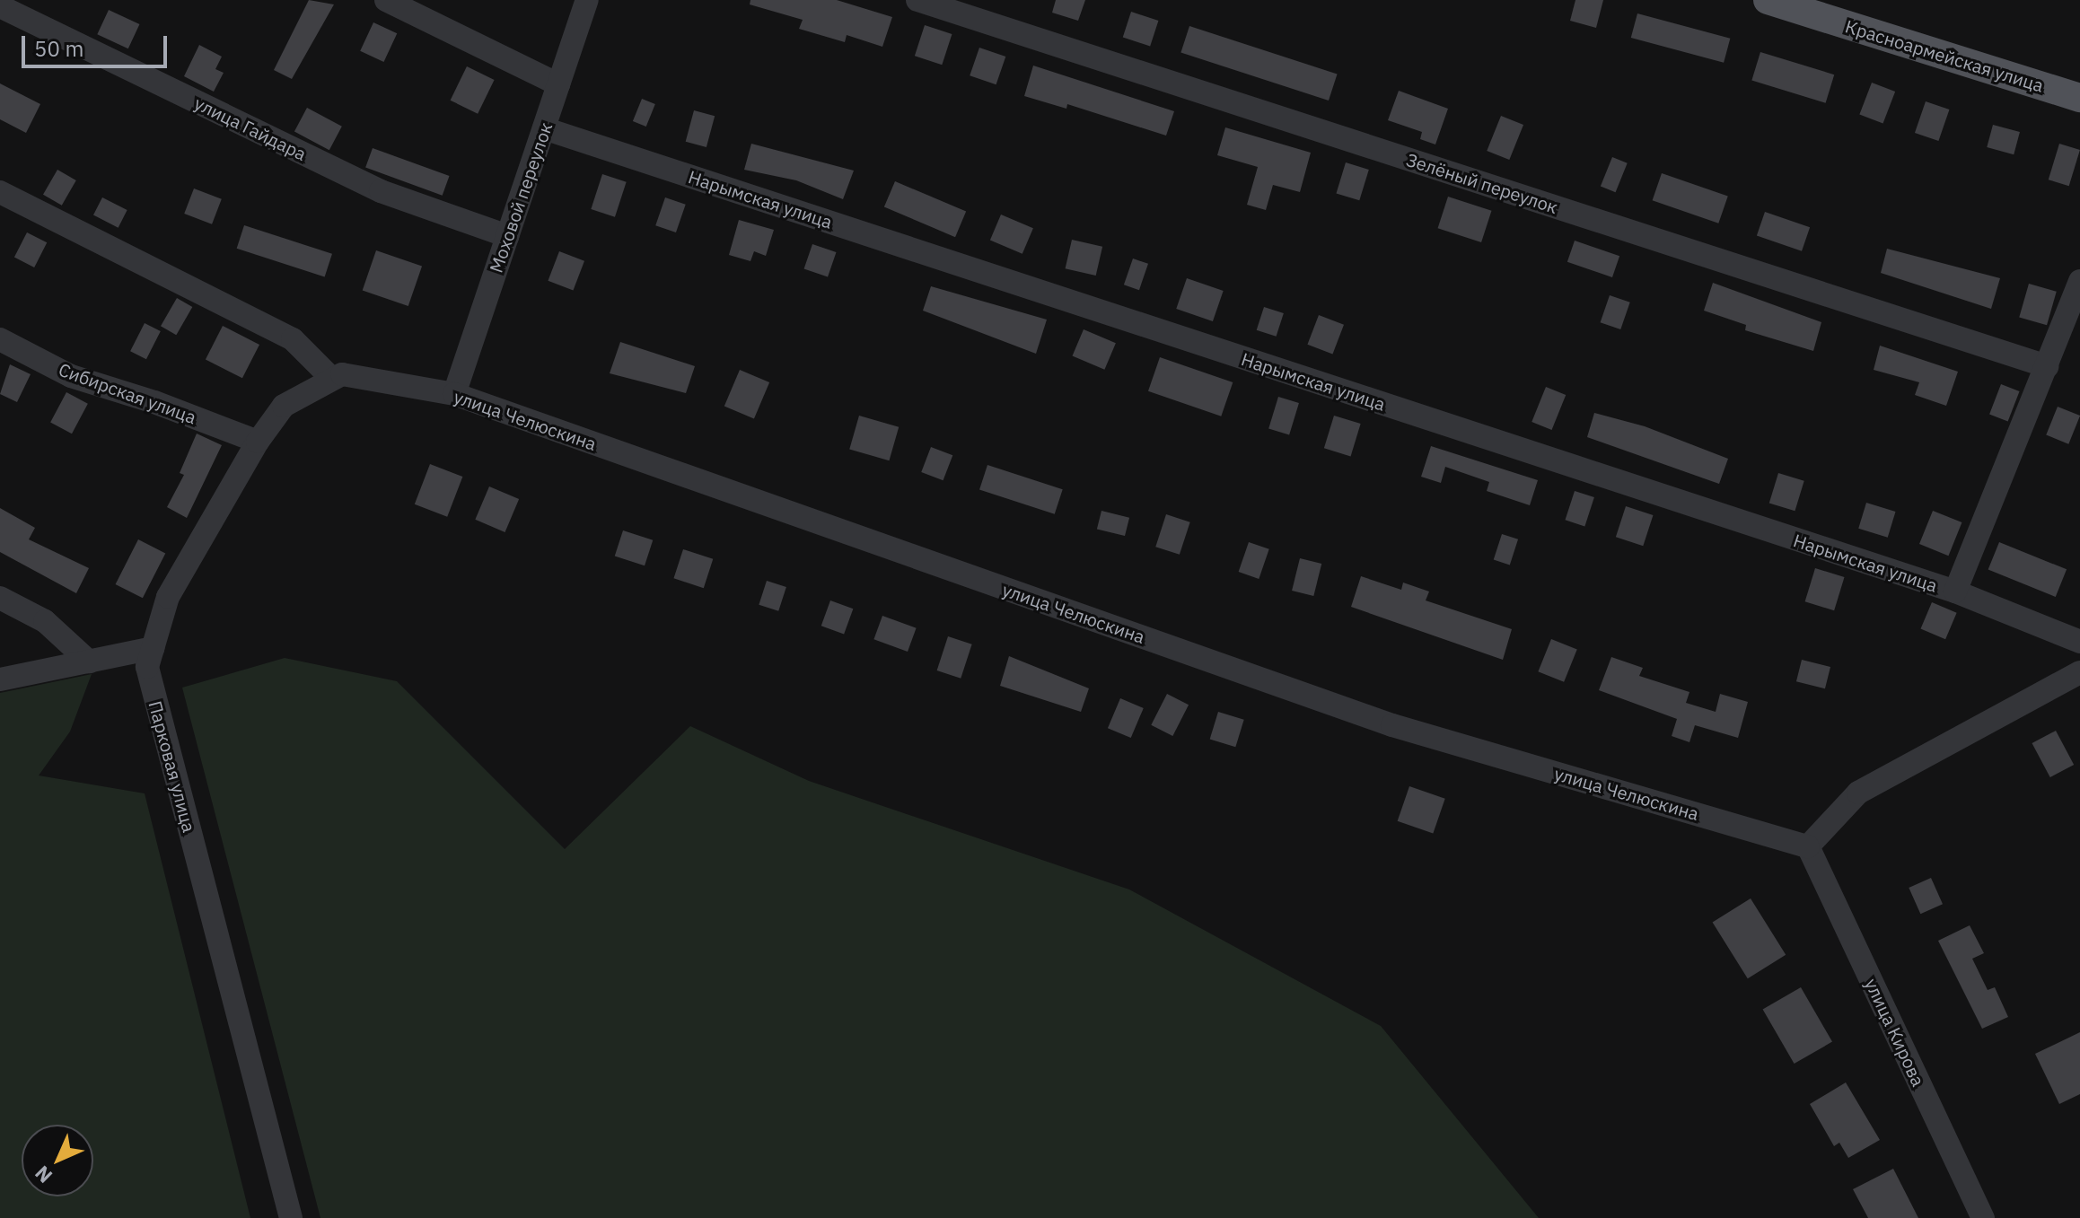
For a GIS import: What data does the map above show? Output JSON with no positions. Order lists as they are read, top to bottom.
{
  "streets": {
    "main road": ["Красноармейская улица"],
    "street": [
      "улица Гайдара",
      "Зелёный переулок",
      "Моховой переулок",
      "Нарымская улица",
      "Сибирская улица",
      "улица Челюскина",
      "Парковая улица",
      "улица Кирова"
    ]
  },
  "crossings": [
    ["улица Гайдара", "Моховой переулок"],
    ["Моховой переулок", "Нарымская улица"],
    ["Моховой переулок", "улица Челюскина"],
    ["Сибирская улица", "Парковая улица"],
    ["улица Челюскина", "Парковая улица"],
    ["улица Челюскина", "улица Кирова"]
  ],
  "scale_bar": "50 m",
  "north": "bottom left"
}
